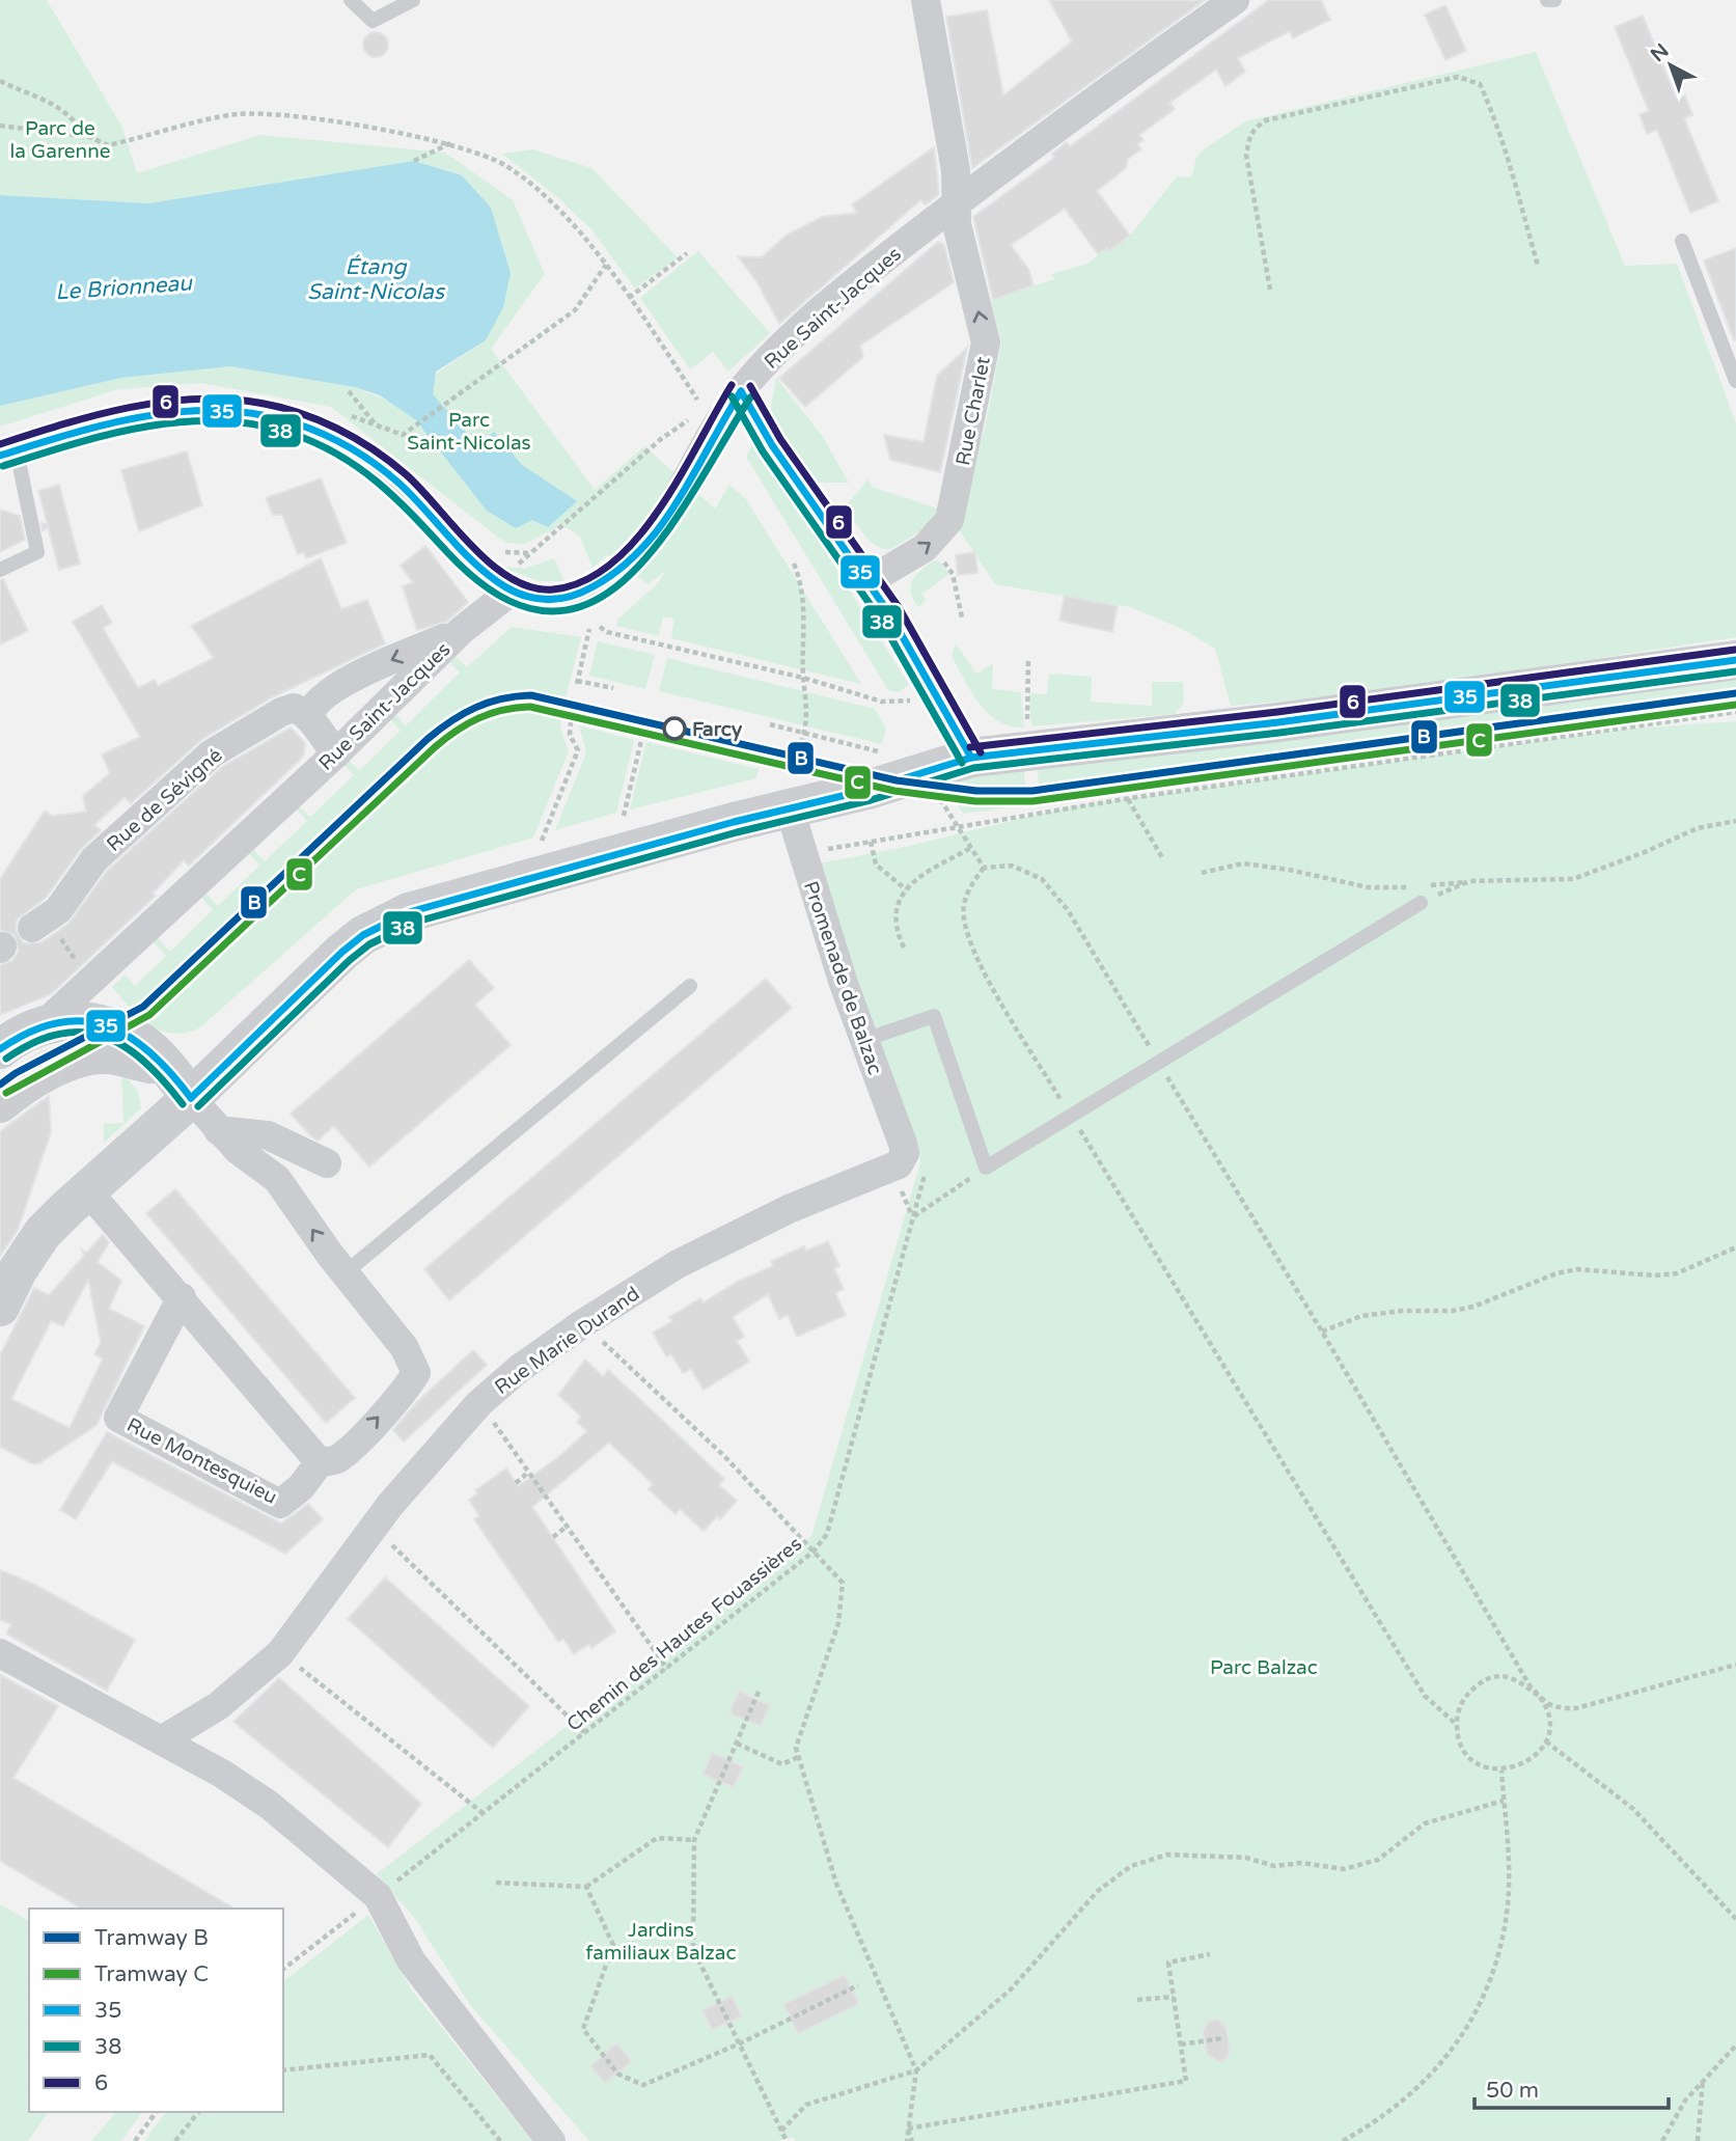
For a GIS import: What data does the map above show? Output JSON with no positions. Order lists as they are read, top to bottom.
{
  "streets": {
    "street": [
      "Rue Saint-Jacques",
      "Rue Charlet",
      "Rue de Sévigné",
      "Promenade de Balzac",
      "Rue Marie Durand",
      "Rue Montesquieu"
    ],
    "path": ["Chemin des Hautes Fouassières"]
  },
  "crossings": [
    ["Rue Saint-Jacques", "Rue Charlet"],
    ["Promenade de Balzac", "Rue Marie Durand"]
  ],
  "one_way": ["Rue Charlet"],
  "water": ["Étang Saint-Nicolas", "Le Brionneau"],
  "parks": [
    "Parc de la Garenne",
    "Parc Saint-Nicolas",
    "Parc Balzac",
    "Jardins familiaux Balzac"
  ],
  "places": ["Farcy"],
  "lines": [
    "transit line 6",
    "transit line 35",
    "transit line 38",
    "tram line B",
    "tram line C"
  ],
  "legend": [
    "Tramway B",
    "Tramway C",
    "35",
    "38",
    "6"
  ],
  "scale_bar": "50 m",
  "north": "top left"
}
